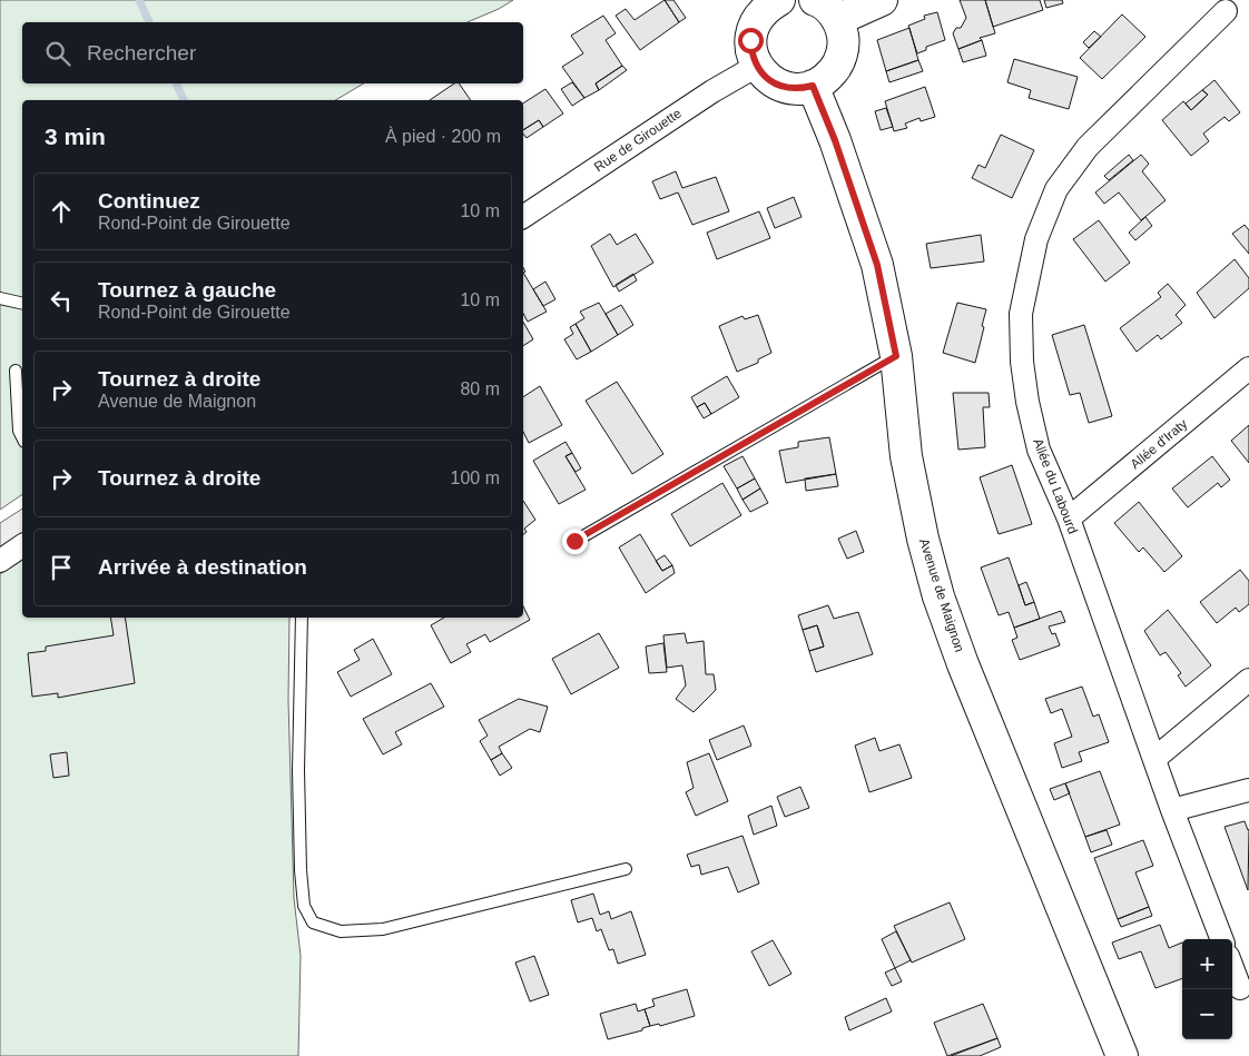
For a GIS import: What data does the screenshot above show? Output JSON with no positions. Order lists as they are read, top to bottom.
{
  "streets": {
    "street": [
      "Rue de Girouette",
      "Allée d'Iraty",
      "Allée du Labourd",
      "Avenue de Maignon"
    ]
  },
  "crossings": [
    ["Allée d'Iraty", "Allée du Labourd"]
  ],
  "page": {
    "search": "Rechercher",
    "heading": ["3 min", "À pied · 200 m"],
    "list": [
      ["Continuez", "Rond-Point de Girouette", "10 m"],
      ["Tournez à gauche", "Rond-Point de Girouette", "10 m"],
      ["Tournez à droite", "Avenue de Maignon", "80 m"],
      ["Tournez à droite", "100 m"],
      "Arrivée à destination"
    ],
    "map_buttons": ["+", "−"]
  }
}
